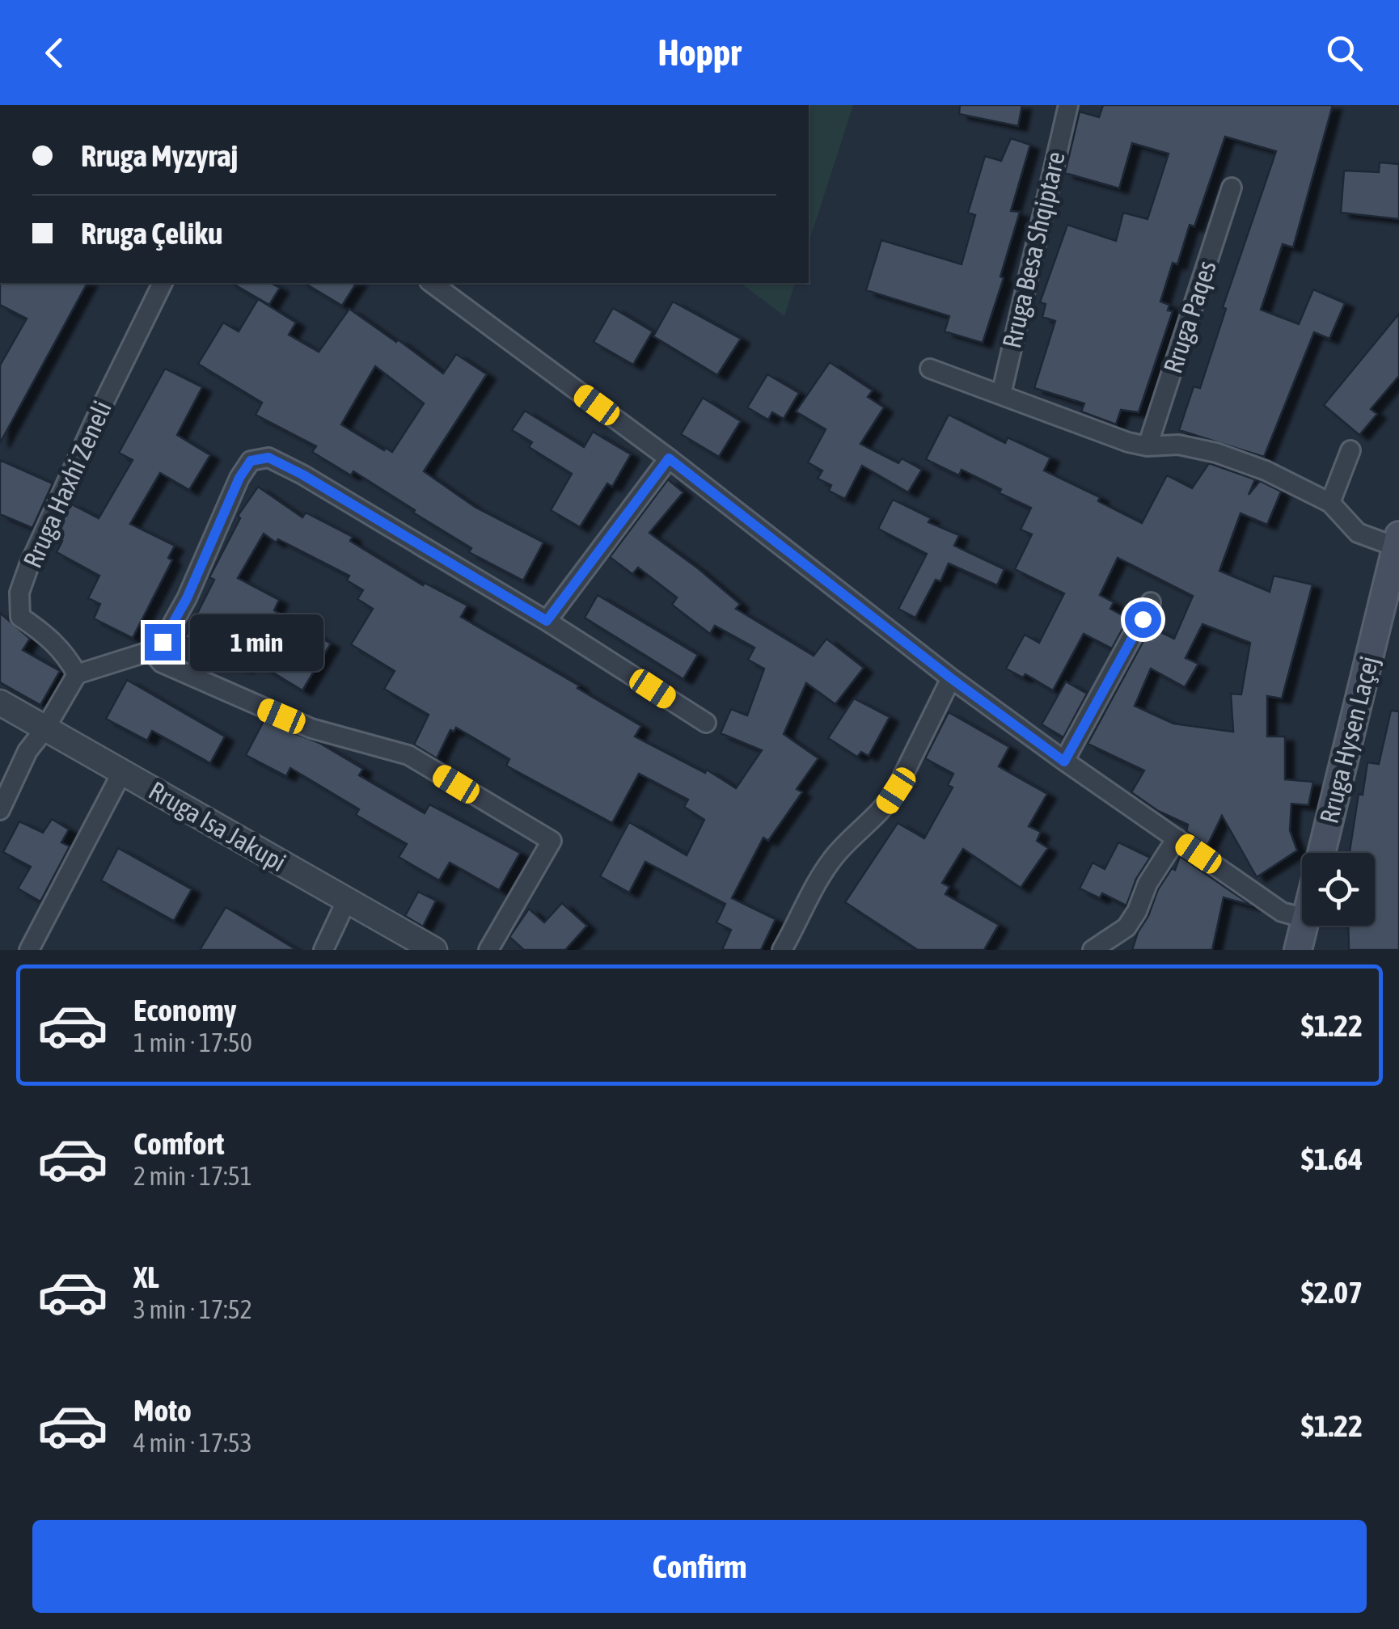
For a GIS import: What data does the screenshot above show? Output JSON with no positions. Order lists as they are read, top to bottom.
{
  "streets": {
    "main road": ["Rruga Hysen Laçej"],
    "street": [
      "Rruga Besa Shqiptare",
      "Rruga Paqes",
      "Rruga Haxhi Zeneli",
      "Rruga Isa Jakupi"
    ]
  },
  "page": {
    "header": "Hoppr",
    "banner": ["Rruga Myzyraj", "Rruga Çeliku"],
    "bubble": "1 min",
    "list": [
      {
        "name": "Economy",
        "note": "1 min · 17:50",
        "value": "$1.22"
      },
      {
        "name": "Comfort",
        "note": "2 min · 17:51",
        "value": "$1.64"
      },
      {
        "name": "XL",
        "note": "3 min · 17:52",
        "value": "$2.07"
      },
      {
        "name": "Moto",
        "note": "4 min · 17:53",
        "value": "$1.22"
      }
    ],
    "buttons": "Confirm"
  }
}
